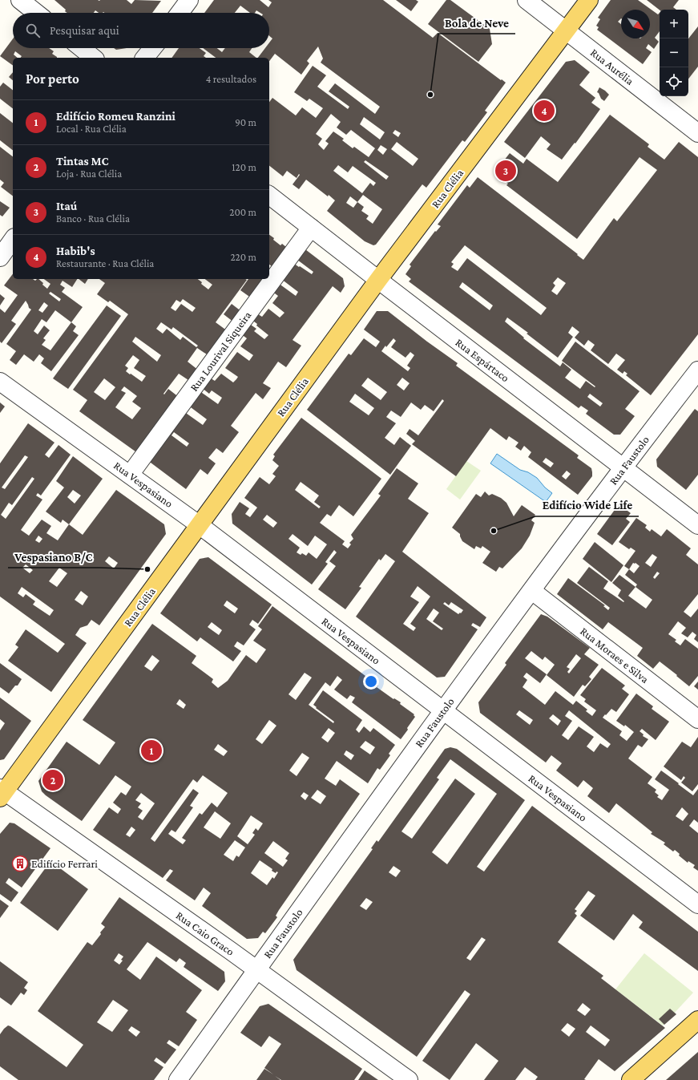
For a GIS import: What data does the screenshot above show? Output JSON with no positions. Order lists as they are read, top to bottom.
{
  "streets": {
    "main road": ["Rua Clélia"],
    "street": [
      "Rua Aurélia",
      "Rua Lourival Siqueira",
      "Rua Espártaco",
      "Rua Faustolo",
      "Rua Vespasiano",
      "Rua Moraes e Silva",
      "Rua Caio Graco"
    ]
  },
  "crossings": [
    ["Rua Aurélia", "Rua Clélia"],
    ["Rua Clélia", "Rua Espártaco"],
    ["Rua Clélia", "Rua Vespasiano"],
    ["Rua Clélia", "Rua Caio Graco"],
    ["Rua Lourival Siqueira", "Rua Espártaco"],
    ["Rua Lourival Siqueira", "Rua Vespasiano"],
    ["Rua Espártaco", "Rua Faustolo"],
    ["Rua Faustolo", "Rua Vespasiano"],
    ["Rua Faustolo", "Rua Moraes e Silva"],
    ["Rua Faustolo", "Rua Caio Graco"]
  ],
  "places": {
    "other": ["Bola de Neve", "Edifício Wide Life", "Vespasiano B/C"],
    "building": ["Edifício Ferrari"]
  },
  "north": "bottom right",
  "page": {
    "map_buttons": ["+", "−"],
    "search": "Pesquisar aqui",
    "heading": ["Por perto", "4 resultados"],
    "pins": [
      "4",
      "3",
      "1",
      "2"
    ],
    "list": [
      {
        "mark": "1",
        "name": "Edifício Romeu Ranzini",
        "note": "Local · Rua Clélia",
        "value": "90 m"
      },
      {
        "mark": "2",
        "name": "Tintas MC",
        "note": "Loja · Rua Clélia",
        "value": "120 m"
      },
      {
        "mark": "3",
        "name": "Itaú",
        "note": "Banco · Rua Clélia",
        "value": "200 m"
      },
      {
        "mark": "4",
        "name": "Habib's",
        "note": "Restaurante · Rua Clélia",
        "value": "220 m"
      }
    ]
  }
}
